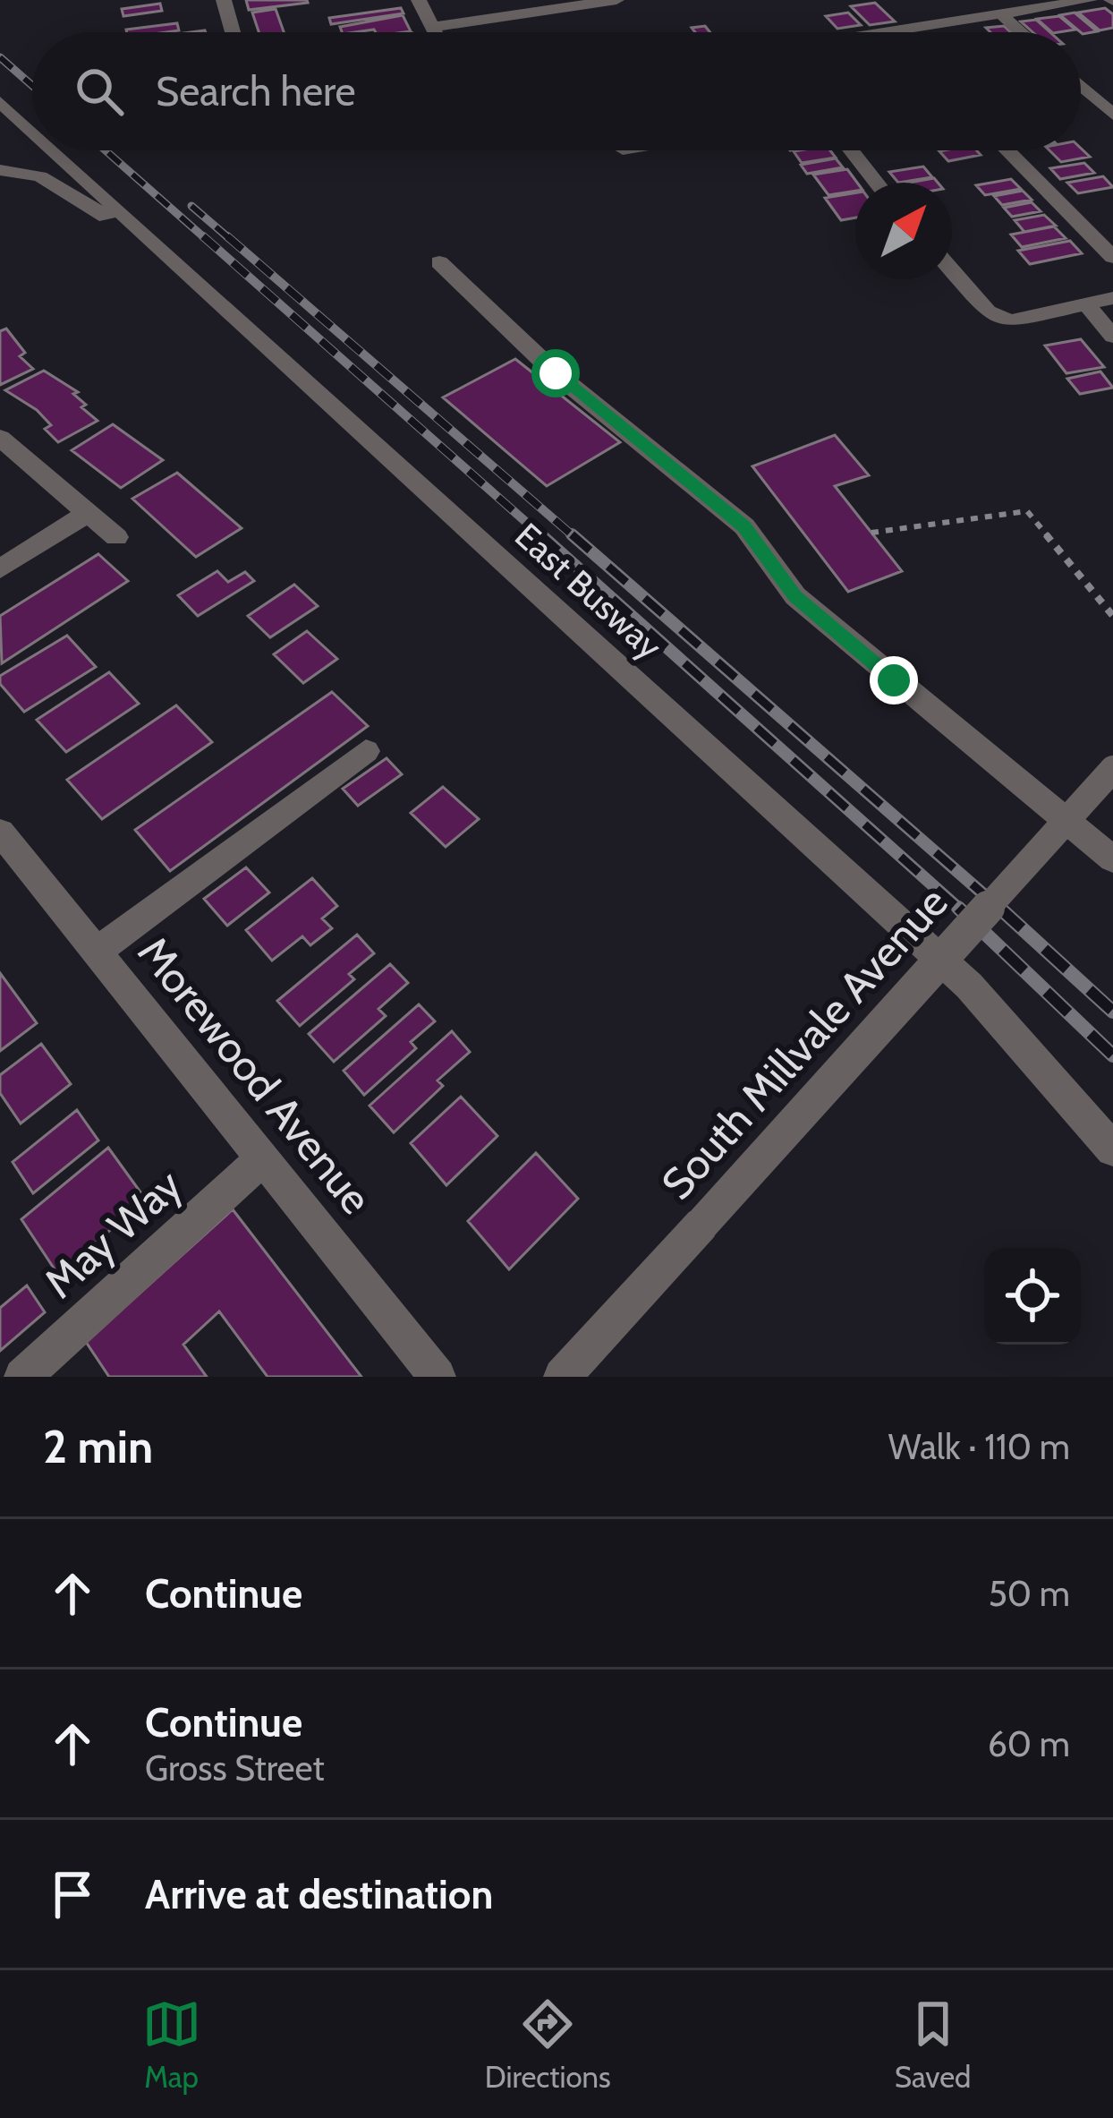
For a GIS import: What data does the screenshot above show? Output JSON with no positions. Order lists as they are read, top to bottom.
{
  "streets": {
    "street": [
      "East Busway",
      "South Millvale Avenue",
      "Morewood Avenue",
      "May Way"
    ]
  },
  "crossings": [
    ["Morewood Avenue", "May Way"]
  ],
  "north": "top right",
  "page": {
    "search": "Search here",
    "heading": ["2 min", "Walk · 110 m"],
    "list": [
      ["Continue", "50 m"],
      ["Continue", "Gross Street", "60 m"],
      "Arrive at destination"
    ],
    "nav": ["Map", "Directions", "Saved"]
  }
}
